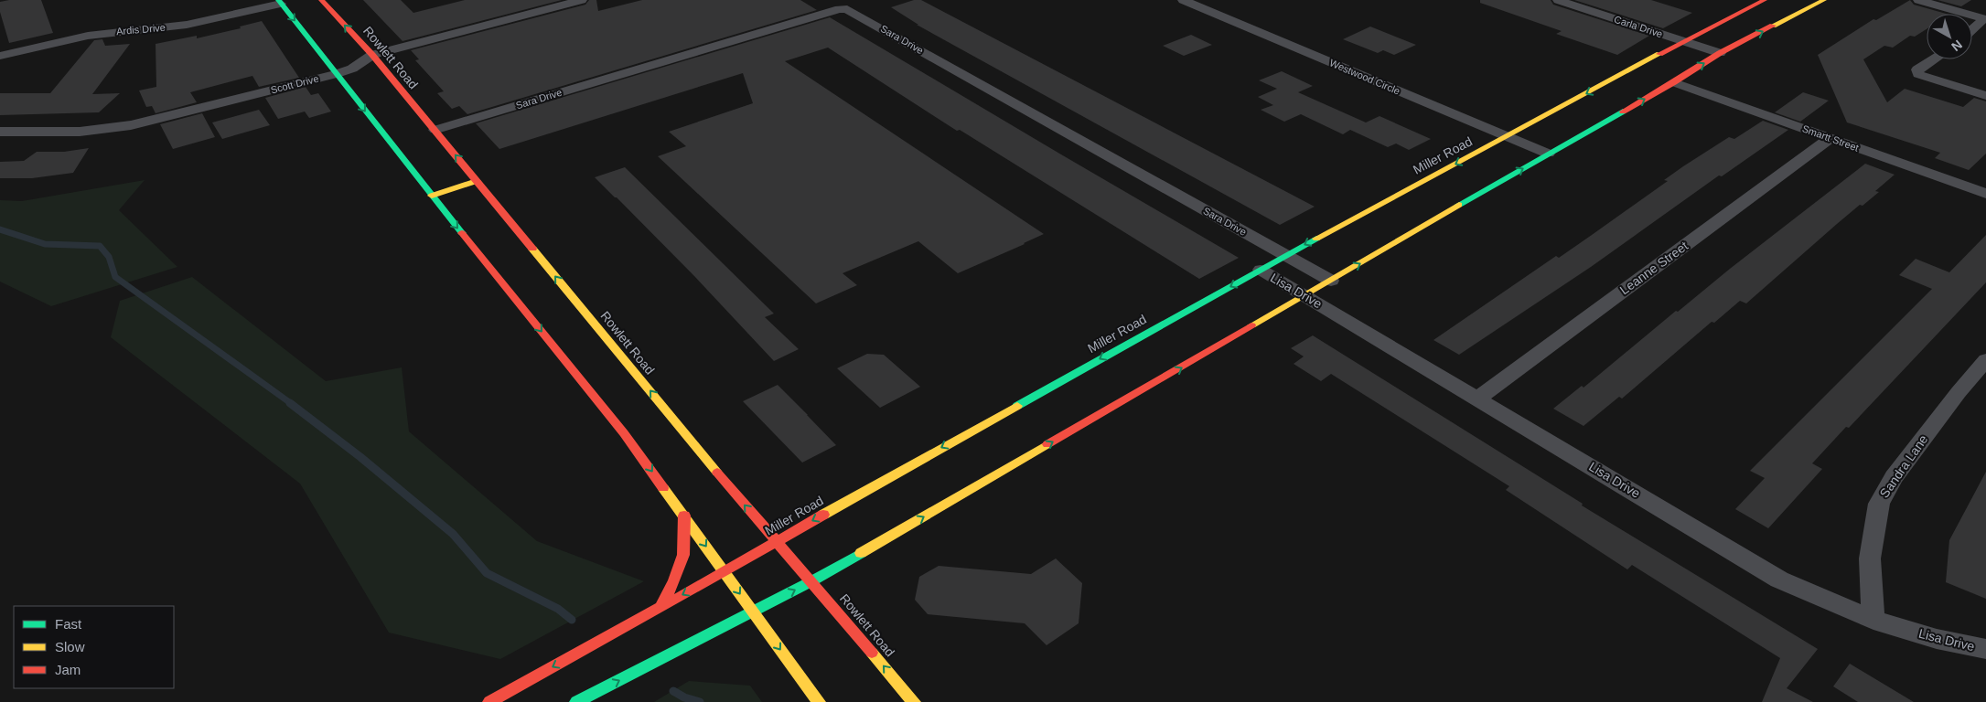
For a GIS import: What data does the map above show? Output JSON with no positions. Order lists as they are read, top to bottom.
{
  "streets": {
    "main road": ["Rowlett Road", "Miller Road"],
    "street": [
      "Carla Drive",
      "Ardis Drive",
      "Sara Drive",
      "Westwood Circle",
      "Scott Drive",
      "Smartt Street",
      "Leanne Street",
      "Lisa Drive",
      "Sandra Lane"
    ]
  },
  "crossings": [
    ["Carla Drive", "Miller Road"],
    ["Sara Drive", "Rowlett Road"],
    ["Sara Drive", "Miller Road"],
    ["Rowlett Road", "Scott Drive"],
    ["Rowlett Road", "Miller Road"],
    ["Westwood Circle", "Miller Road"],
    ["Smartt Street", "Leanne Street"],
    ["Miller Road", "Lisa Drive"],
    ["Leanne Street", "Lisa Drive"],
    ["Lisa Drive", "Sandra Lane"]
  ],
  "legend": ["Fast", "Slow", "Jam"],
  "north": "bottom right"
}
